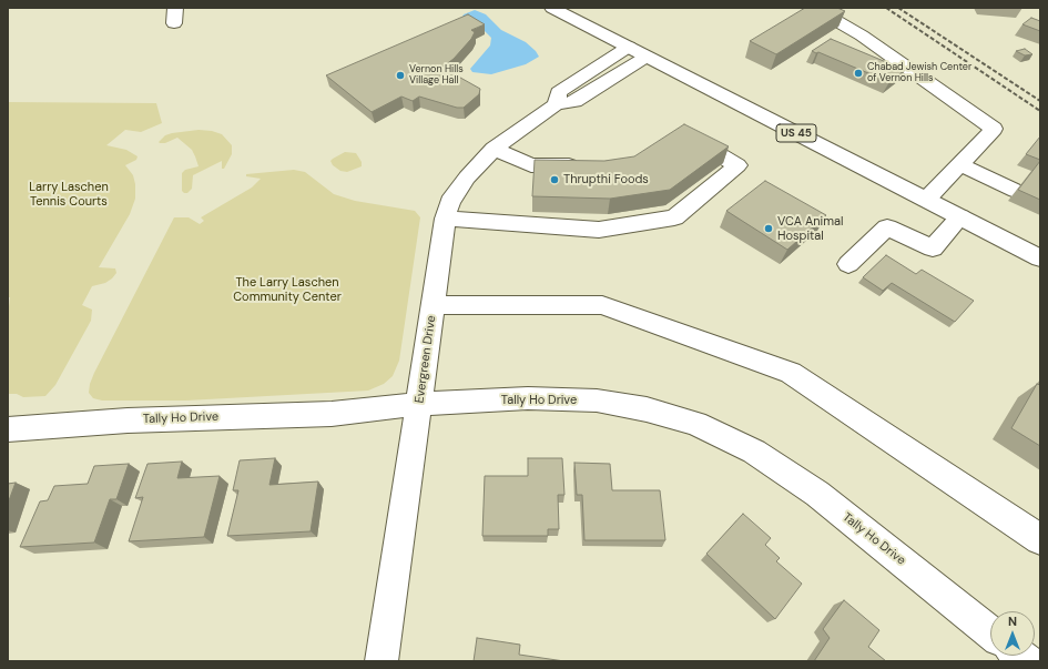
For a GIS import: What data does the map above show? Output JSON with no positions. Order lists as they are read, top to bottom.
{
  "streets": {
    "street": ["US 45", "Evergreen Drive", "Tally Ho Drive"]
  },
  "crossings": [
    ["US 45", "Evergreen Drive"],
    ["Evergreen Drive", "Tally Ho Drive"]
  ],
  "parks": ["Larry Laschen Tennis Courts", "The Larry Laschen Community Center"],
  "places": [
    "Chabad Jewish Center of Vernon Hills",
    "Vernon Hills Village Hall",
    "Thrupthi Foods",
    "VCA Animal Hospital"
  ],
  "north": "top"
}
